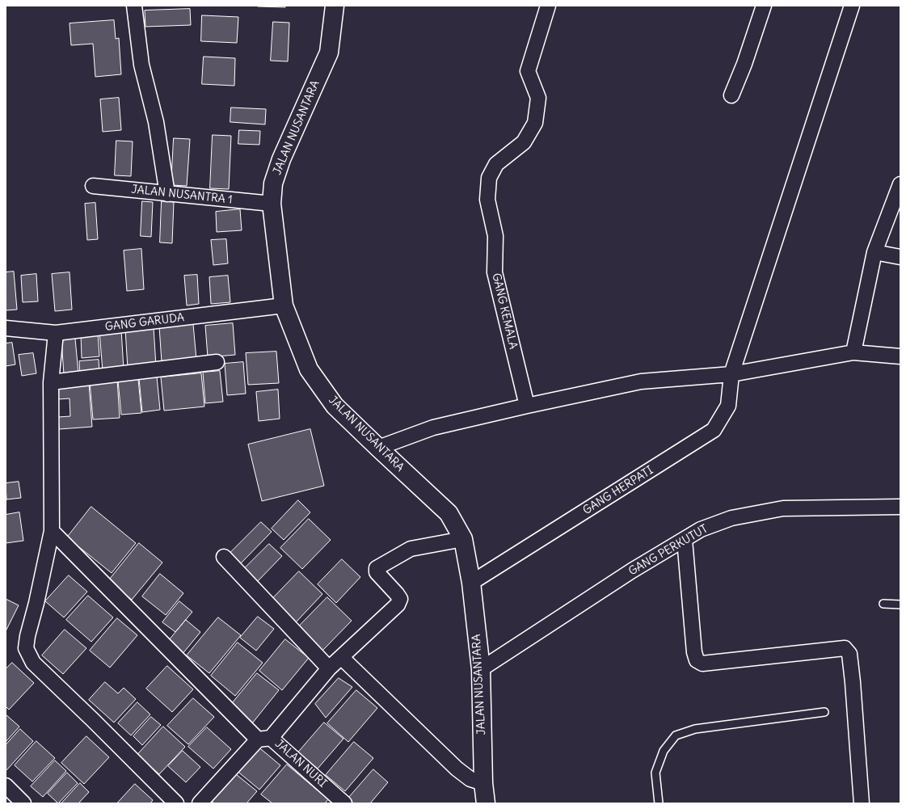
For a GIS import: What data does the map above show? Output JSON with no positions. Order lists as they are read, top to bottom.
{
  "streets": {
    "street": [
      "JALAN NUSANTARA",
      "JALAN NUSANTRA 1",
      "GANG KEMALA",
      "GANG GARUDA",
      "GANG HERPATI",
      "GANG PERKUTUT",
      "JALAN NURI"
    ]
  },
  "crossings": [
    ["JALAN NUSANTARA", "JALAN NUSANTRA 1"],
    ["JALAN NUSANTARA", "GANG GARUDA"],
    ["JALAN NUSANTARA", "GANG HERPATI"],
    ["JALAN NUSANTARA", "GANG PERKUTUT"]
  ]
}
